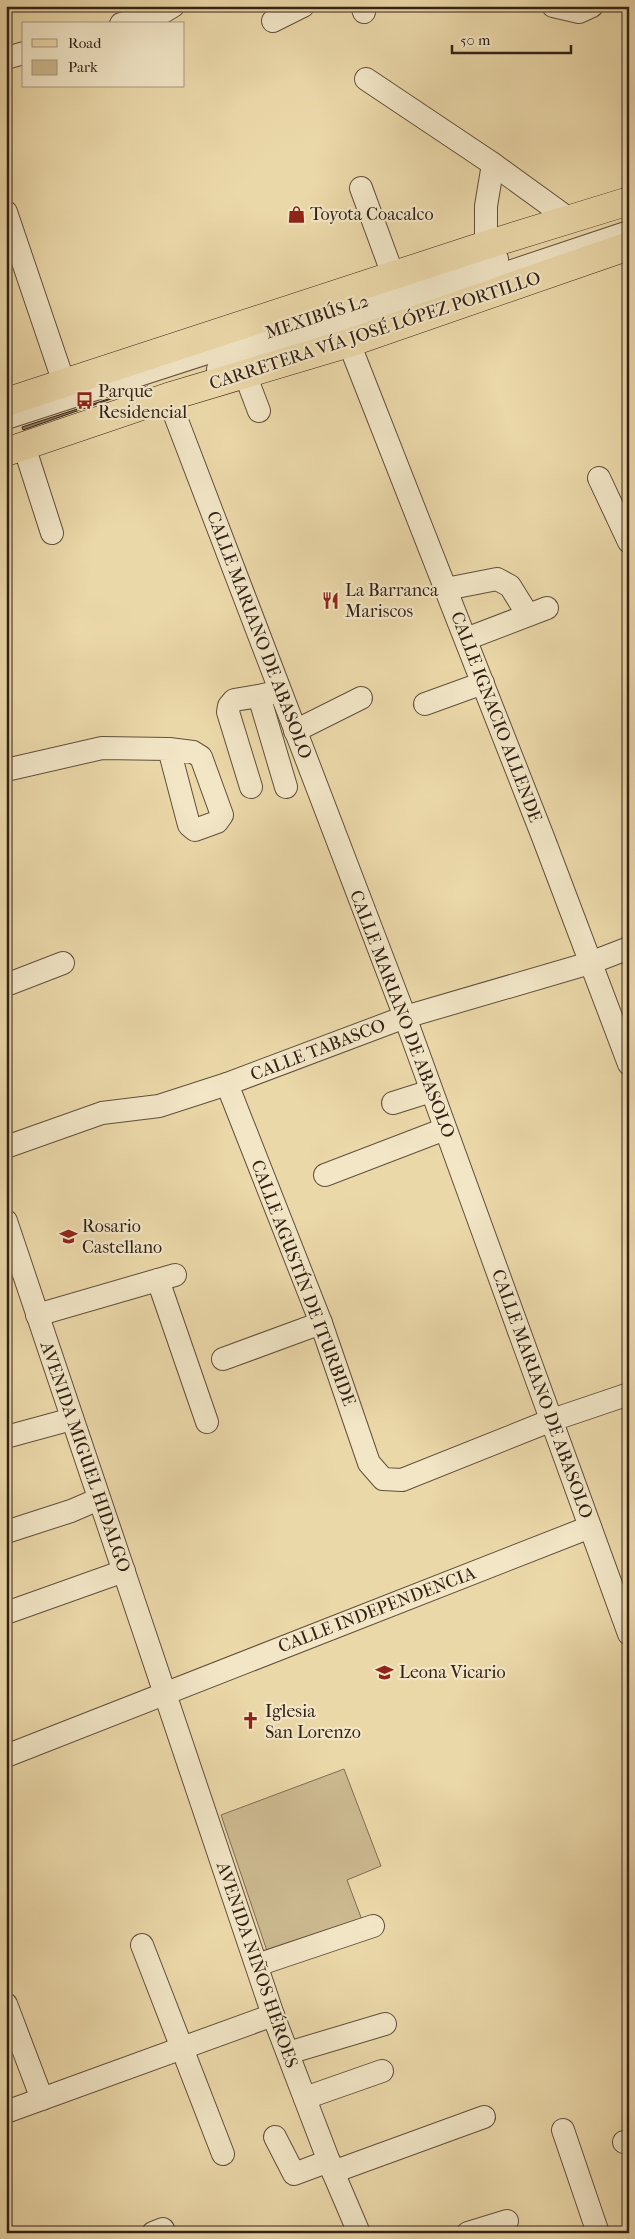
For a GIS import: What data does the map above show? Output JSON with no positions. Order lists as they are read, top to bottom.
{
  "streets": {
    "main road": ["CARRETERA VÍA JOSÉ LÓPEZ PORTILLO"],
    "street": [
      "MEXIBÚS L2",
      "CALLE MARIANO DE ABASOLO",
      "CALLE IGNACIO ALLENDE",
      "CALLE TABASCO",
      "CALLE AGUSTÍN DE ITURBIDE",
      "AVENIDA MIGUEL HIDALGO",
      "CALLE INDEPENDENCIA",
      "AVENIDA NIÑOS HÉROES"
    ]
  },
  "crossings": [
    ["MEXIBÚS L2", "CARRETERA VÍA JOSÉ LÓPEZ PORTILLO"],
    ["CARRETERA VÍA JOSÉ LÓPEZ PORTILLO", "CALLE MARIANO DE ABASOLO"],
    ["CARRETERA VÍA JOSÉ LÓPEZ PORTILLO", "CALLE IGNACIO ALLENDE"],
    ["CALLE MARIANO DE ABASOLO", "CALLE TABASCO"],
    ["CALLE MARIANO DE ABASOLO", "CALLE AGUSTÍN DE ITURBIDE"],
    ["CALLE MARIANO DE ABASOLO", "CALLE INDEPENDENCIA"],
    ["CALLE IGNACIO ALLENDE", "CALLE TABASCO"],
    ["CALLE TABASCO", "CALLE AGUSTÍN DE ITURBIDE"],
    ["AVENIDA MIGUEL HIDALGO", "CALLE INDEPENDENCIA"],
    ["AVENIDA MIGUEL HIDALGO", "AVENIDA NIÑOS HÉROES"],
    ["CALLE INDEPENDENCIA", "AVENIDA NIÑOS HÉROES"]
  ],
  "places": {
    "shop": ["Toyota Coacalco"],
    "bus stop": ["Parque Residencial"],
    "restaurant": ["La Barranca Mariscos"],
    "school or university": ["Rosario Castellano", "Leona Vicario"],
    "church": ["Iglesia San Lorenzo"]
  },
  "legend": ["Road", "Park"],
  "scale_bar": "50 m"
}
